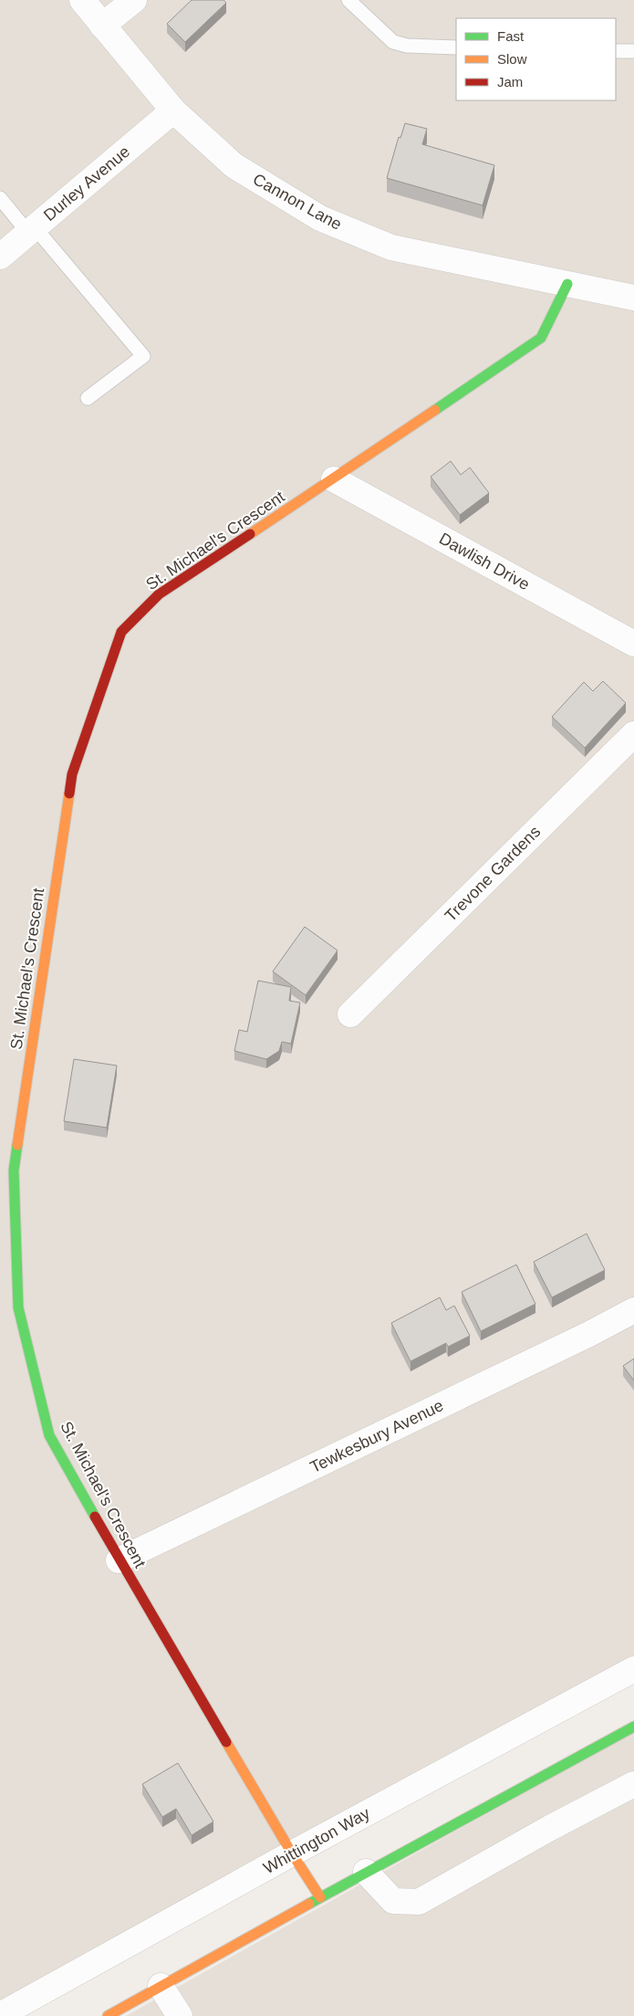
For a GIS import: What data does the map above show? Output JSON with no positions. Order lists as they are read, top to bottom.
{
  "streets": {
    "street": [
      "Durley Avenue",
      "Cannon Lane",
      "St. Michael's Crescent",
      "Dawlish Drive",
      "Trevone Gardens",
      "Tewkesbury Avenue",
      "Whittington Way"
    ]
  },
  "crossings": [
    ["Durley Avenue", "Cannon Lane"],
    ["Cannon Lane", "St. Michael's Crescent"],
    ["St. Michael's Crescent", "Dawlish Drive"],
    ["St. Michael's Crescent", "Tewkesbury Avenue"],
    ["St. Michael's Crescent", "Whittington Way"]
  ],
  "legend": ["Fast", "Slow", "Jam"]
}
